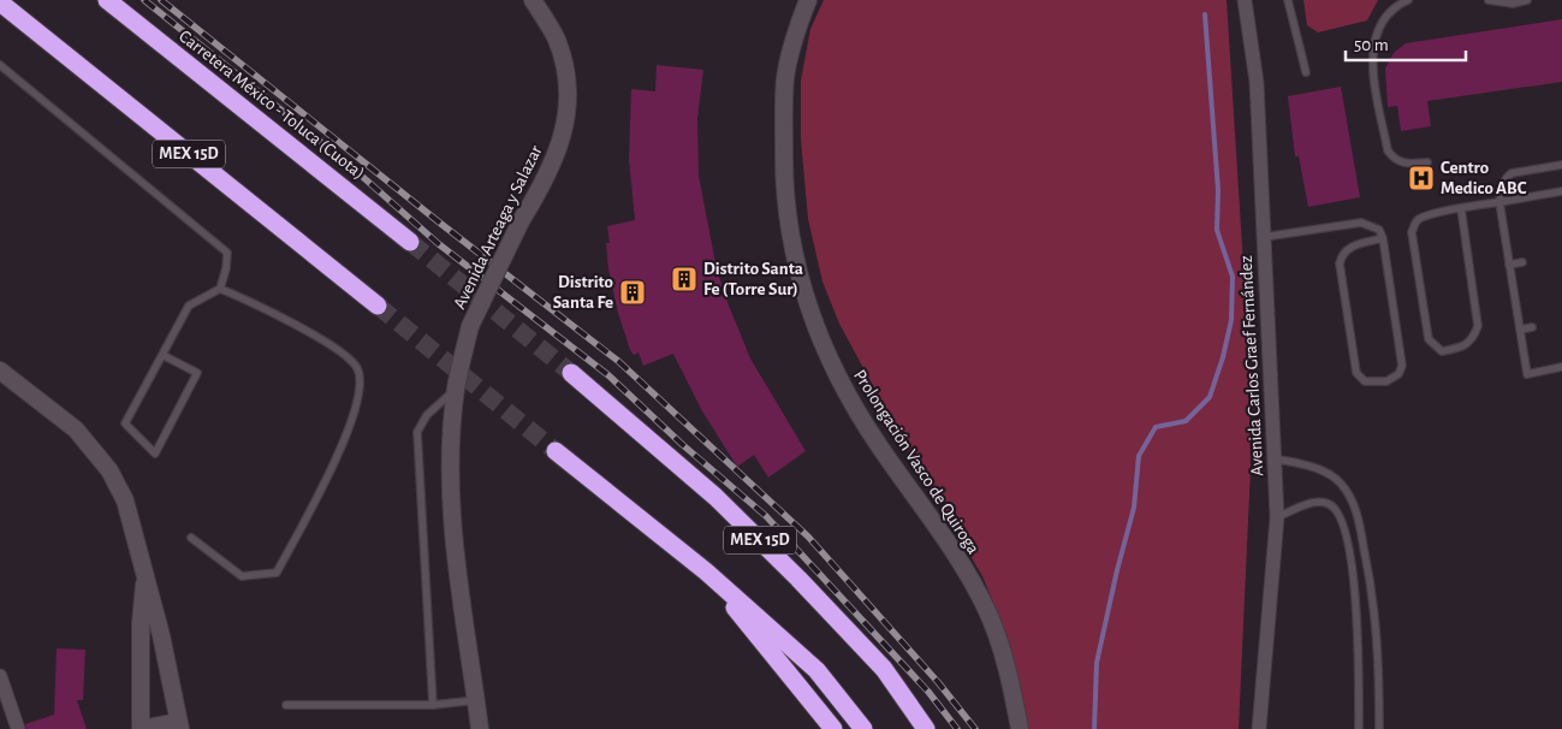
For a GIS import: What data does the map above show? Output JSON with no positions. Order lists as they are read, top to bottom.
{
  "streets": {
    "highway": ["Carretera México - Toluca (Cuota)", "MEX 15D"],
    "street": ["Avenida Arteaga y Salazar", "Avenida Carlos Graef Fernández", "Prolongación Vasco de Quiroga"]
  },
  "places": {
    "hospital": ["Centro Medico ABC"],
    "building": ["Distrito Santa Fe (Torre Sur)", "Distrito Santa Fe"]
  },
  "scale_bar": "50 m"
}
